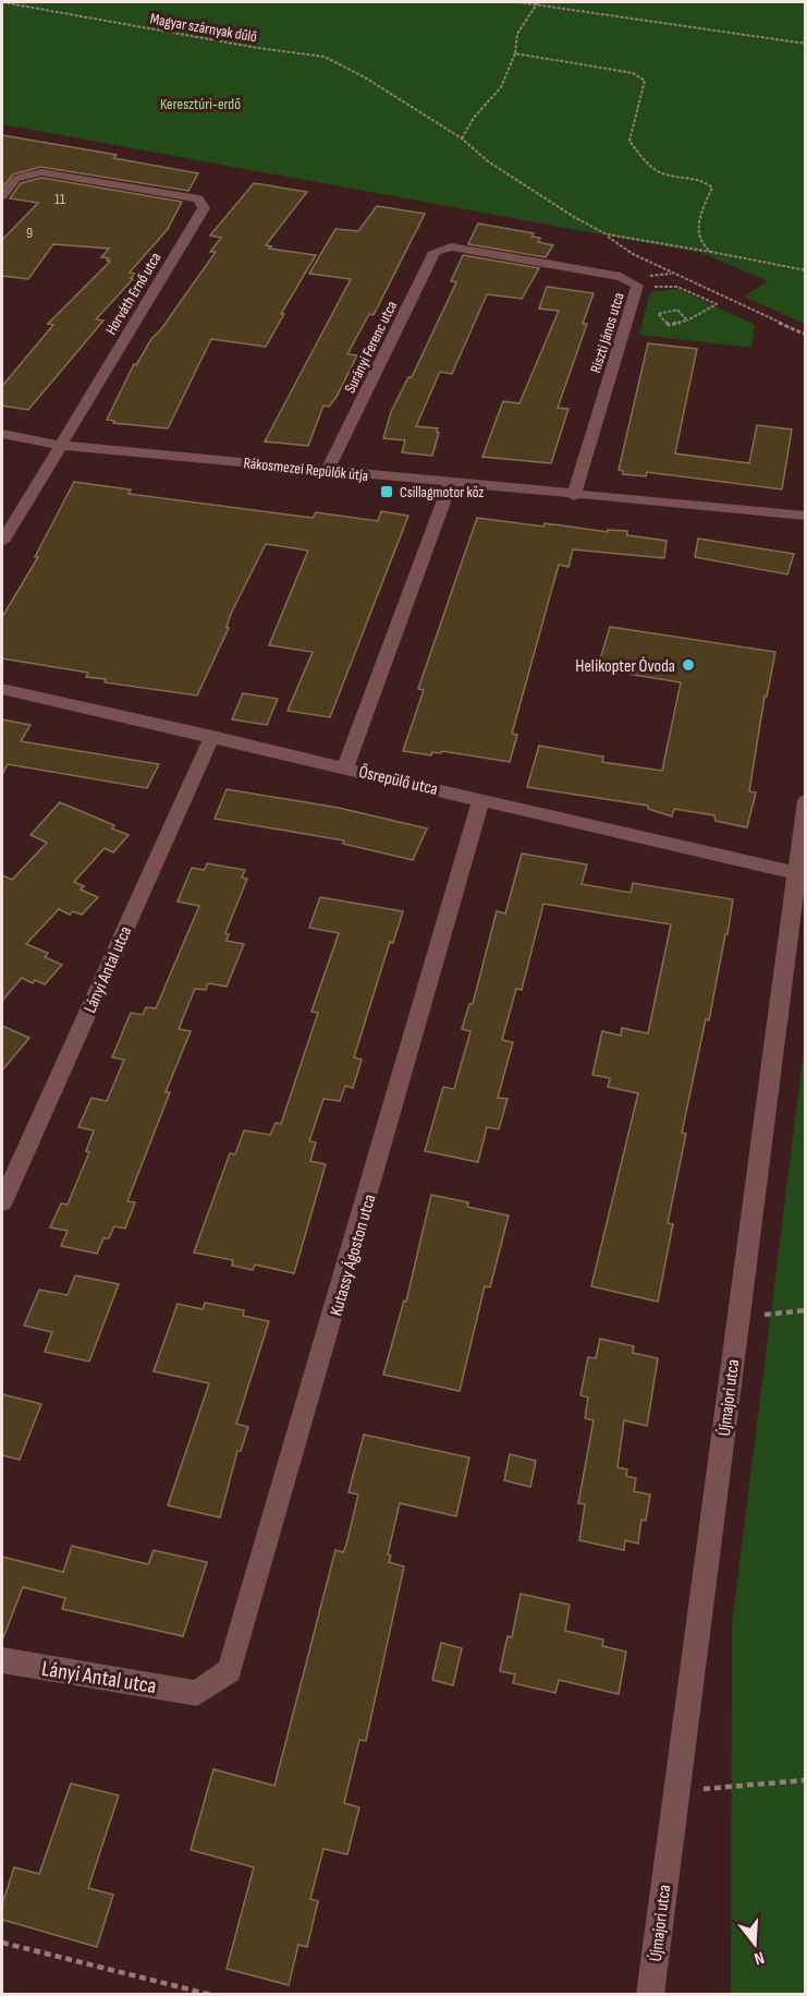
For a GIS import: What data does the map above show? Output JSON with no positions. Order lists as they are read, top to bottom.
{
  "streets": {
    "street": [
      "Horváth Ernő utca",
      "Riszti János utca",
      "Surányi Ferenc utca",
      "Rákosmezei Repülők útja",
      "Ősrepülő utca",
      "Lányi Antal utca",
      "Kutassy Ágoston utca",
      "Újmajori utca"
    ],
    "path": ["Magyar szárnyak dűlő"]
  },
  "crossings": [
    ["Horváth Ernő utca", "Rákosmezei Repülők útja"],
    ["Riszti János utca", "Surányi Ferenc utca"],
    ["Riszti János utca", "Rákosmezei Repülők útja"],
    ["Surányi Ferenc utca", "Rákosmezei Repülők útja"],
    ["Ősrepülő utca", "Lányi Antal utca"],
    ["Ősrepülő utca", "Kutassy Ágoston utca"],
    ["Ősrepülő utca", "Újmajori utca"],
    ["Lányi Antal utca", "Kutassy Ágoston utca"]
  ],
  "parks": ["Keresztúri-erdő"],
  "places": {
    "transit": ["Csillagmotor köz"],
    "other": ["Helikopter Óvoda"]
  },
  "house_numbers": ["11", "9"],
  "north": "bottom"
}
